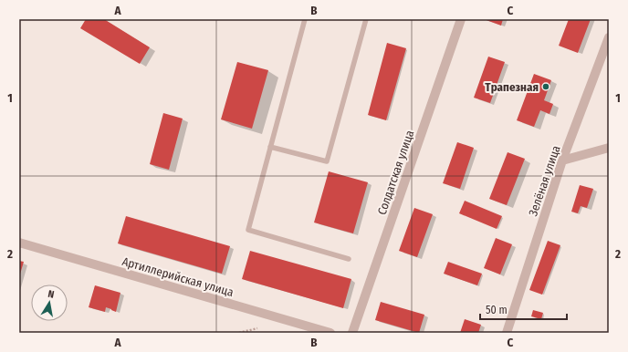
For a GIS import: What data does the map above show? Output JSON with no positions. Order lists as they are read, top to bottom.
{
  "streets": {
    "street": ["Солдатская улица", "Зелёная улица", "Артиллерийская улица"]
  },
  "places": ["Трапезная"],
  "scale_bar": "50 m",
  "north": "top",
  "grid": {
    "columns": ["A", "B", "C"],
    "rows": ["1", "2"]
  }
}
